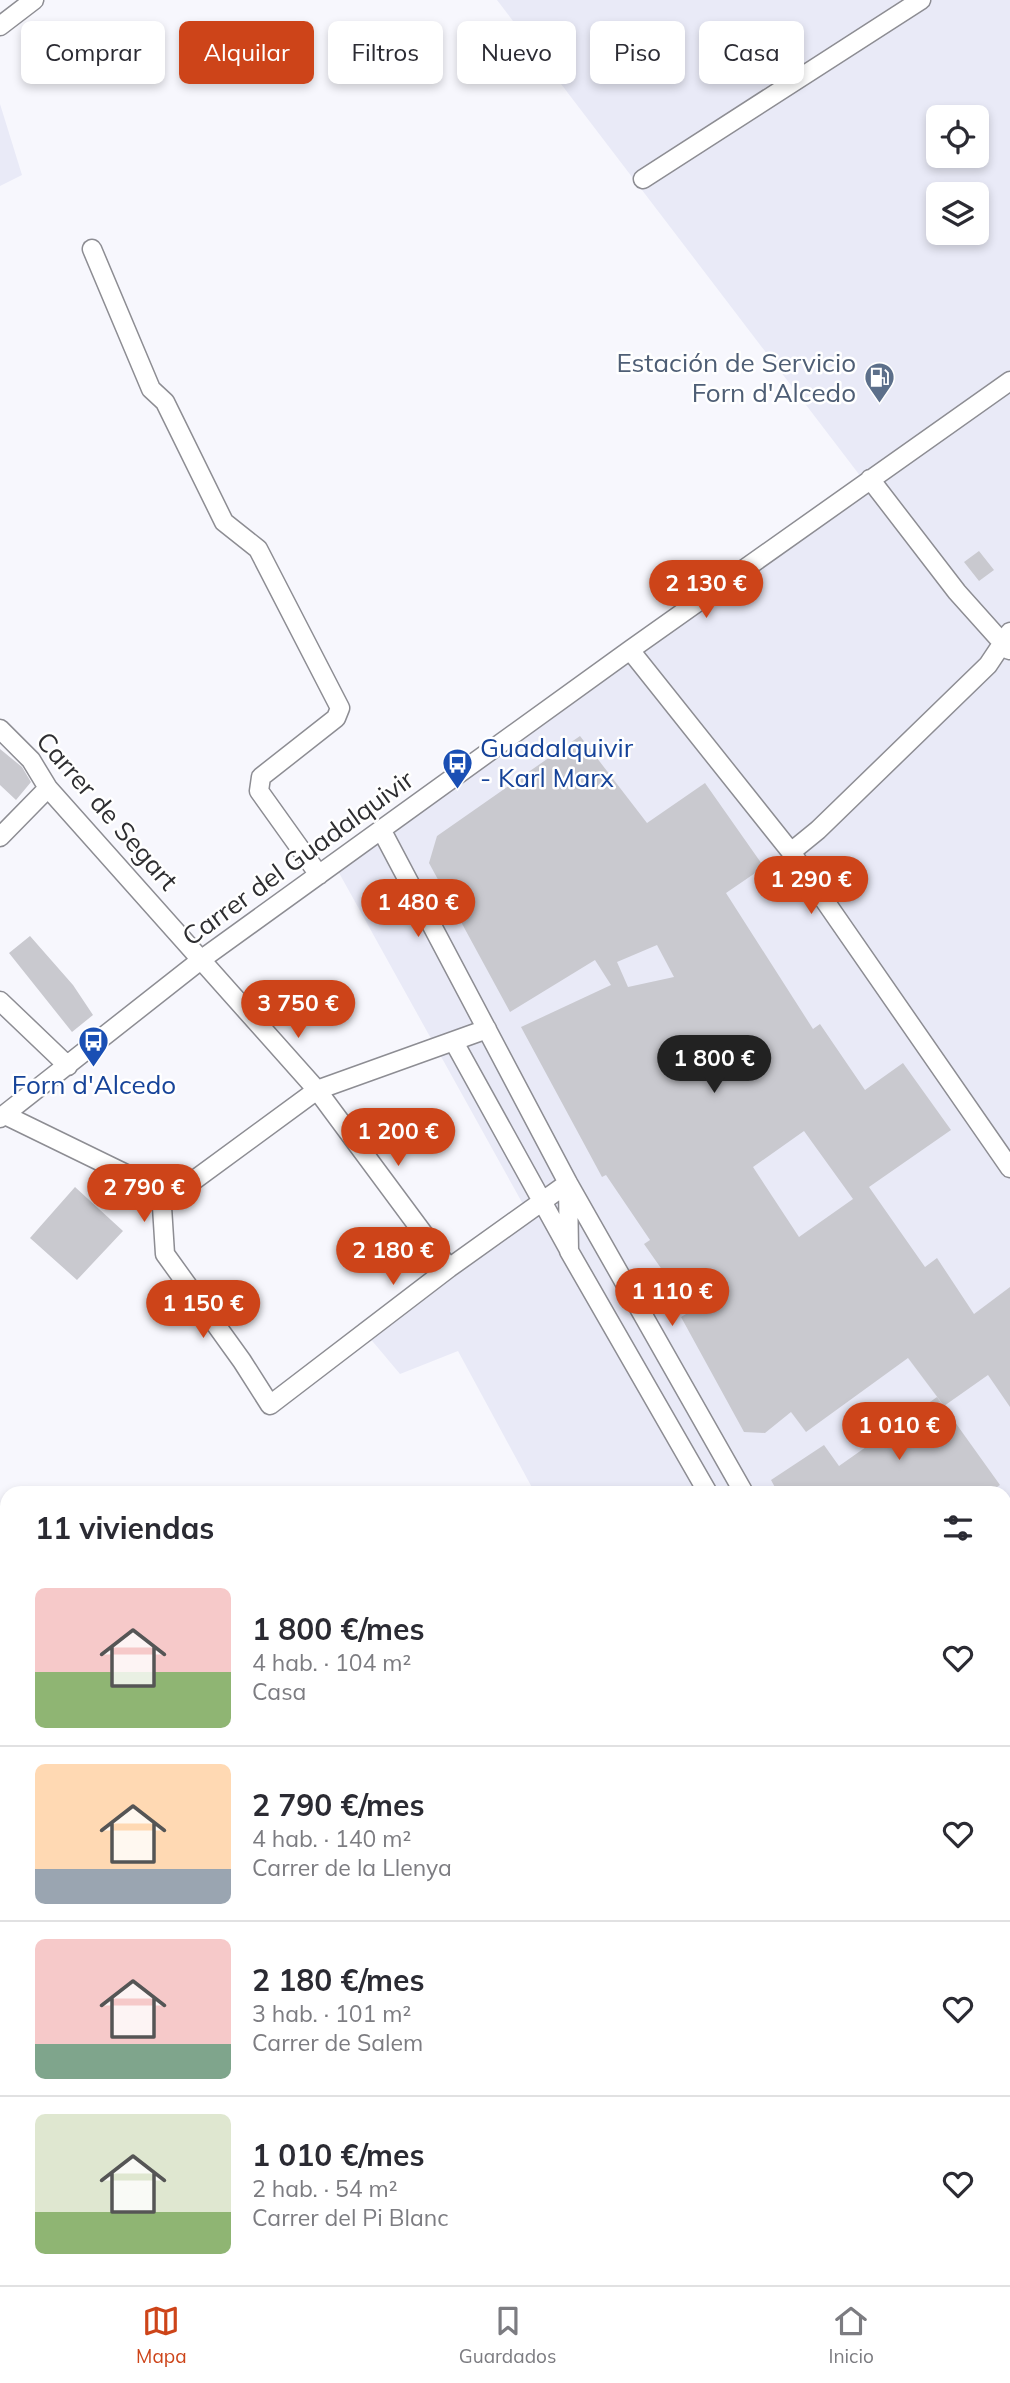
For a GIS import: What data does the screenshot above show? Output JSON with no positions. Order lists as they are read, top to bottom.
{
  "streets": {
    "street": ["Carrer de Segart", "Carrer del Guadalquivir"]
  },
  "crossings": [
    ["Carrer de Segart", "Carrer del Guadalquivir"]
  ],
  "places": {
    "fuel station": ["Estación de Servicio Forn d'Alcedo"],
    "bus stop": ["Guadalquivir - Karl Marx", "Forn d'Alcedo"]
  },
  "page": {
    "chip": [
      "Comprar",
      "Alquilar",
      "Filtros",
      "Nuevo",
      "Piso",
      "Casa"
    ],
    "price": [
      "2 130 €",
      "1 290 €",
      "1 480 €",
      "3 750 €",
      "1 800 €",
      "1 200 €",
      "2 790 €",
      "2 180 €",
      "1 110 €",
      "1 150 €",
      "1 010 €"
    ],
    "heading": "11 viviendas",
    "list": [
      {
        "name": "1 800 €/mes",
        "note": "4 hab. · 104 m² · Casa"
      },
      {
        "name": "2 790 €/mes",
        "note": "4 hab. · 140 m² · Carrer de la Llenya"
      },
      {
        "name": "2 180 €/mes",
        "note": "3 hab. · 101 m² · Carrer de Salem"
      },
      {
        "name": "1 010 €/mes",
        "note": "2 hab. · 54 m² · Carrer del Pi Blanc"
      }
    ],
    "tabs": ["Mapa", "Guardados", "Inicio"]
  }
}
